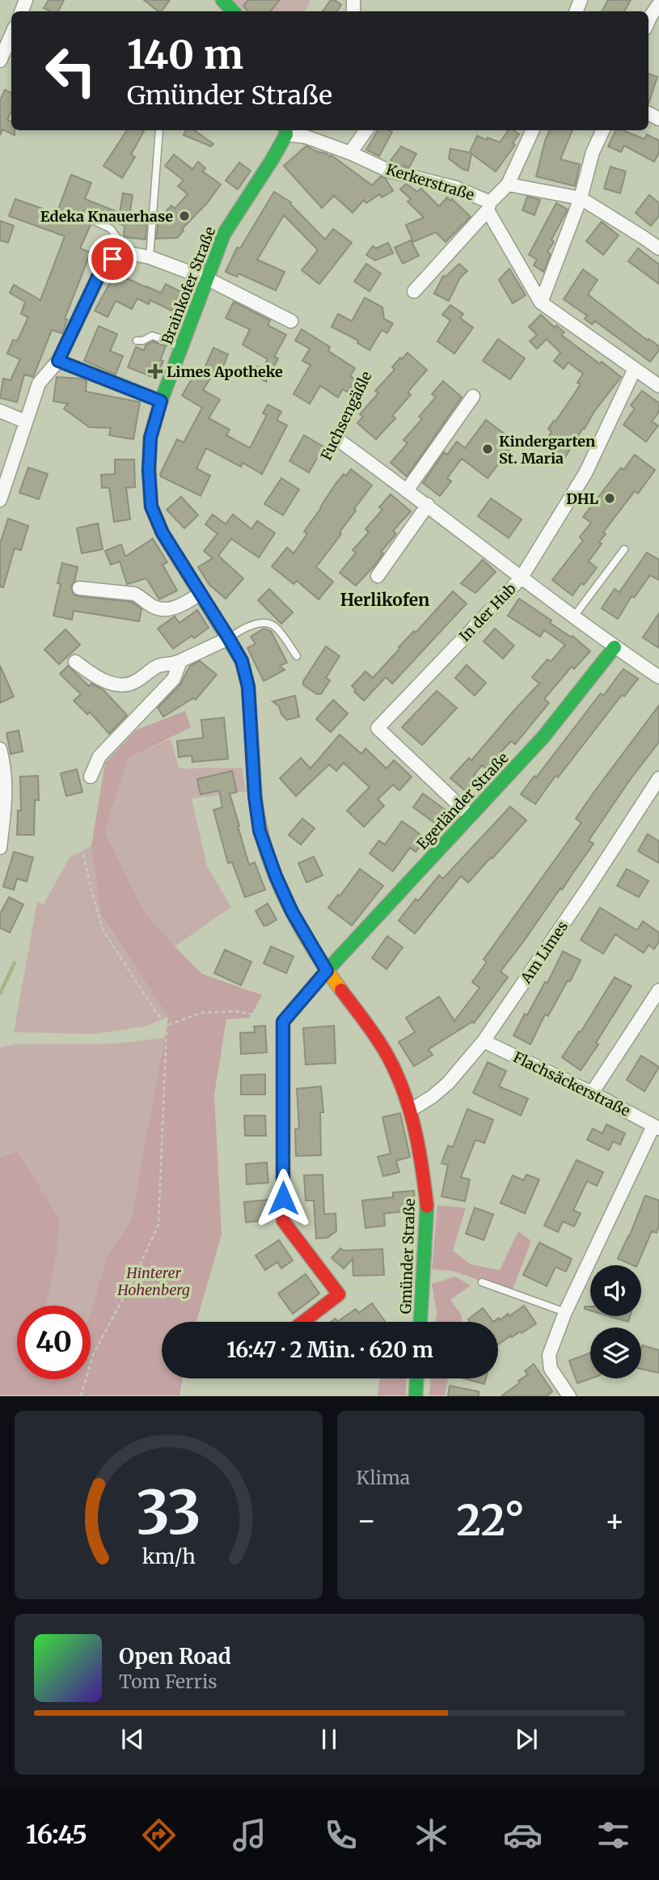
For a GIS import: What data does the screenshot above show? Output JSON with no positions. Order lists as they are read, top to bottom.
{
  "streets": {
    "main road": ["Brainkofer Straße", "Egerländer Straße", "Gmünder Straße"],
    "street": [
      "Kerkerstraße",
      "In der Hub",
      "Am Limes",
      "Flachsäckerstraße"
    ],
    "path": ["Fuchsengäßle"]
  },
  "crossings": [
    ["Kerkerstraße", "In der Hub"],
    ["Brainkofer Straße", "Gmünder Straße"],
    ["Fuchsengäßle", "Gmünder Straße"],
    ["In der Hub", "Egerländer Straße"],
    ["Egerländer Straße", "Gmünder Straße"],
    ["Am Limes", "Flachsäckerstraße"],
    ["Am Limes", "Gmünder Straße"]
  ],
  "districts": ["Herlikofen"],
  "parks": ["Hinterer Hohenberg"],
  "places": {
    "other": ["Edeka Knauerhase", "Kindergarten St. Maria", "DHL"],
    "health": ["Limes Apotheke"]
  },
  "page": {
    "turn": ["140 m", "Gmünder Straße"],
    "limit": "40",
    "trip": "16:47 · 2 Min. · 620 m",
    "tile": "Klima",
    "heat": ["−", "22°", "+"],
    "song": ["Open Road", "Tom Ferris"],
    "tabs": "16:45",
    "gauge": ["33", "km/h"]
  }
}
